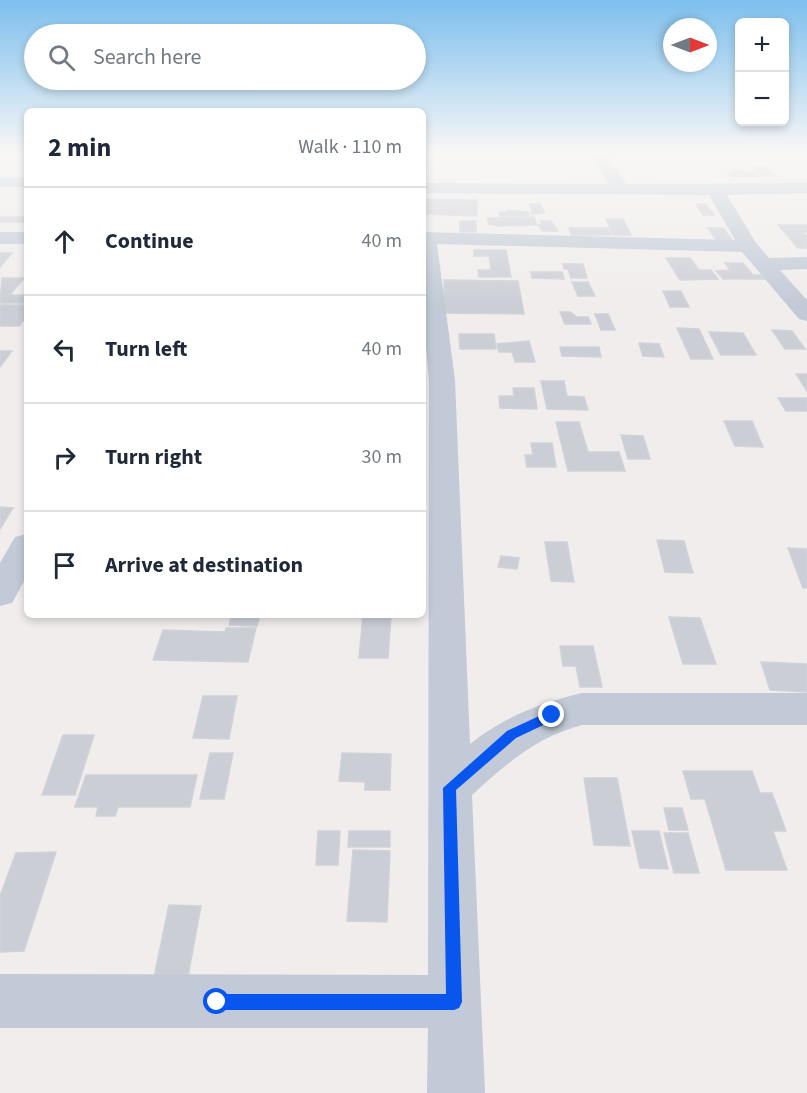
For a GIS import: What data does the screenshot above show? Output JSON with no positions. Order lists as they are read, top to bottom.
{
  "north": "right",
  "page": {
    "map_buttons": ["+", "−"],
    "search": "Search here",
    "heading": ["2 min", "Walk · 110 m"],
    "list": [
      ["Continue", "40 m"],
      ["Turn left", "40 m"],
      ["Turn right", "30 m"],
      "Arrive at destination"
    ]
  }
}
